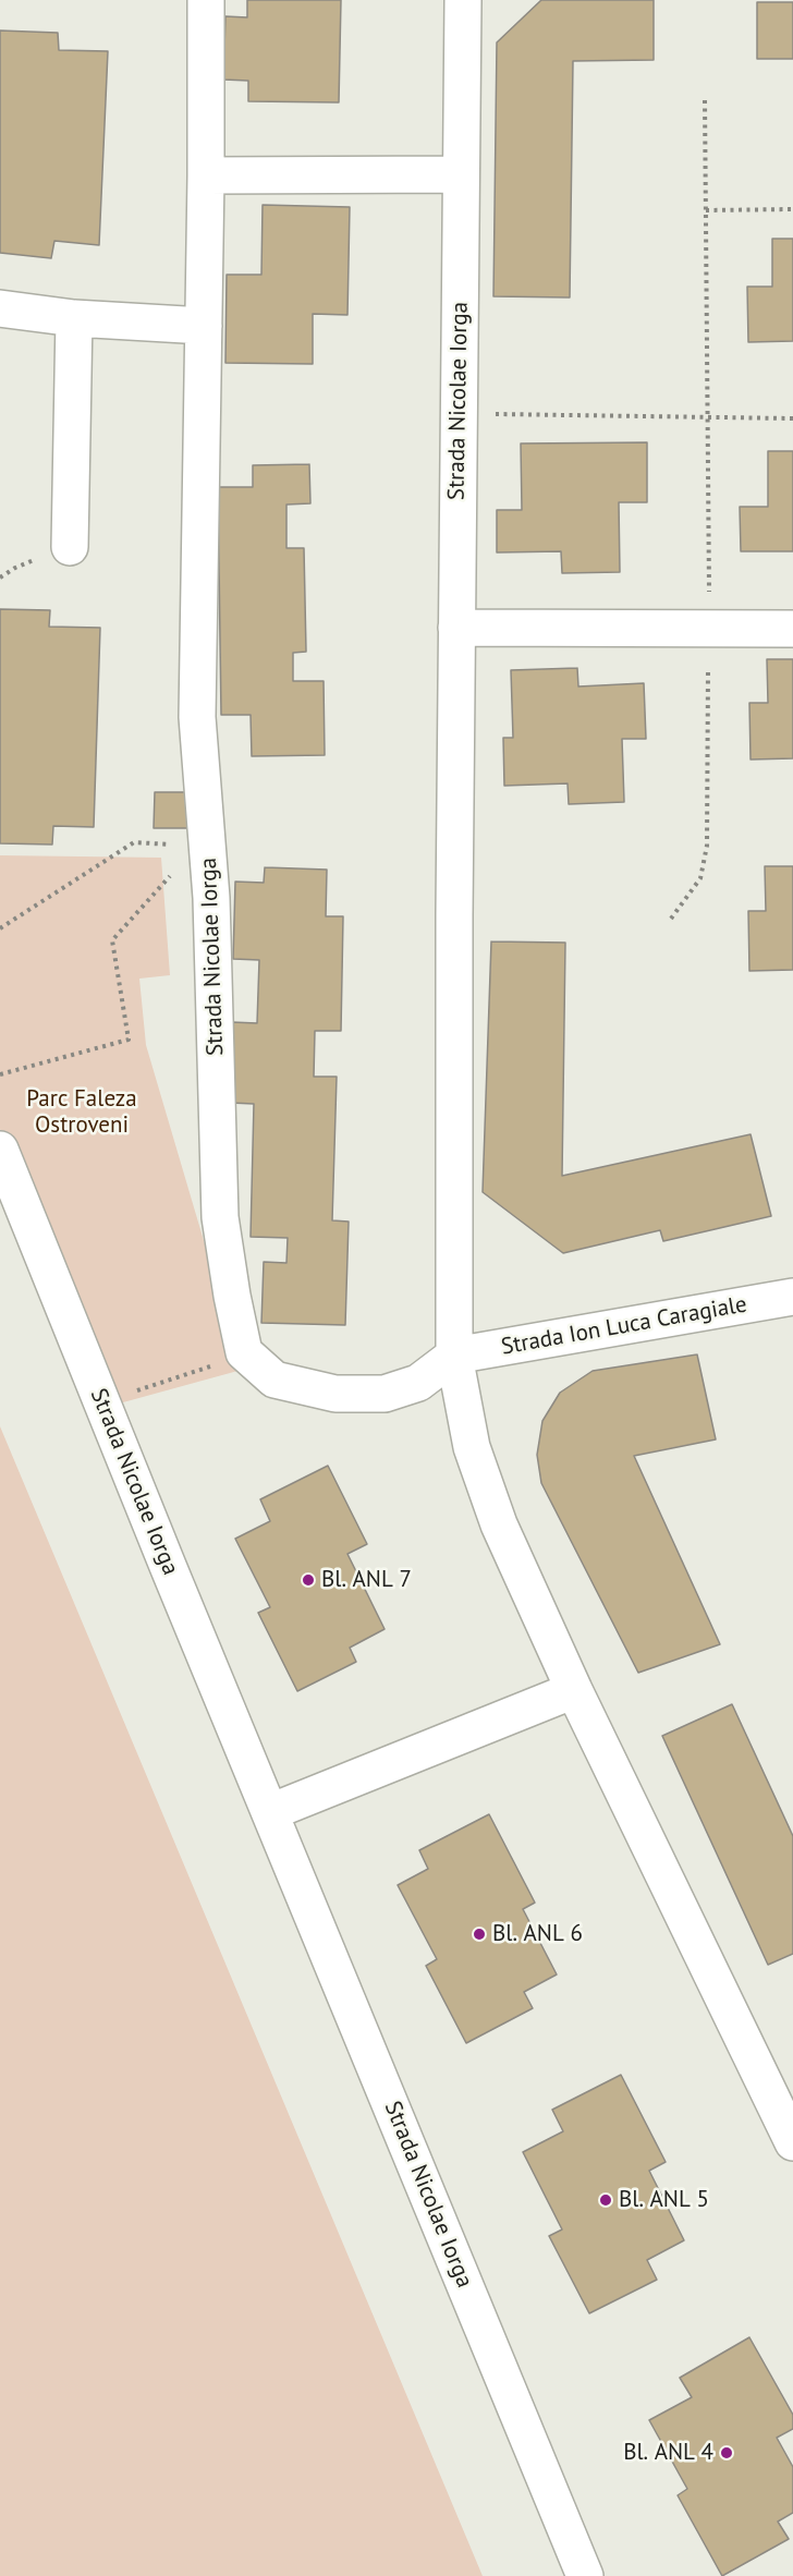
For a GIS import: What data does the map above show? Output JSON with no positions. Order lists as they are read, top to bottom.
{
  "streets": {
    "street": ["Strada Nicolae Iorga", "Strada Ion Luca Caragiale"]
  },
  "crossings": [
    ["Strada Nicolae Iorga", "Strada Ion Luca Caragiale"]
  ],
  "parks": ["Parc Faleza Ostroveni"],
  "places": [
    "Bl. ANL 7",
    "Bl. ANL 6",
    "Bl. ANL 5",
    "Bl. ANL 4"
  ]
}
